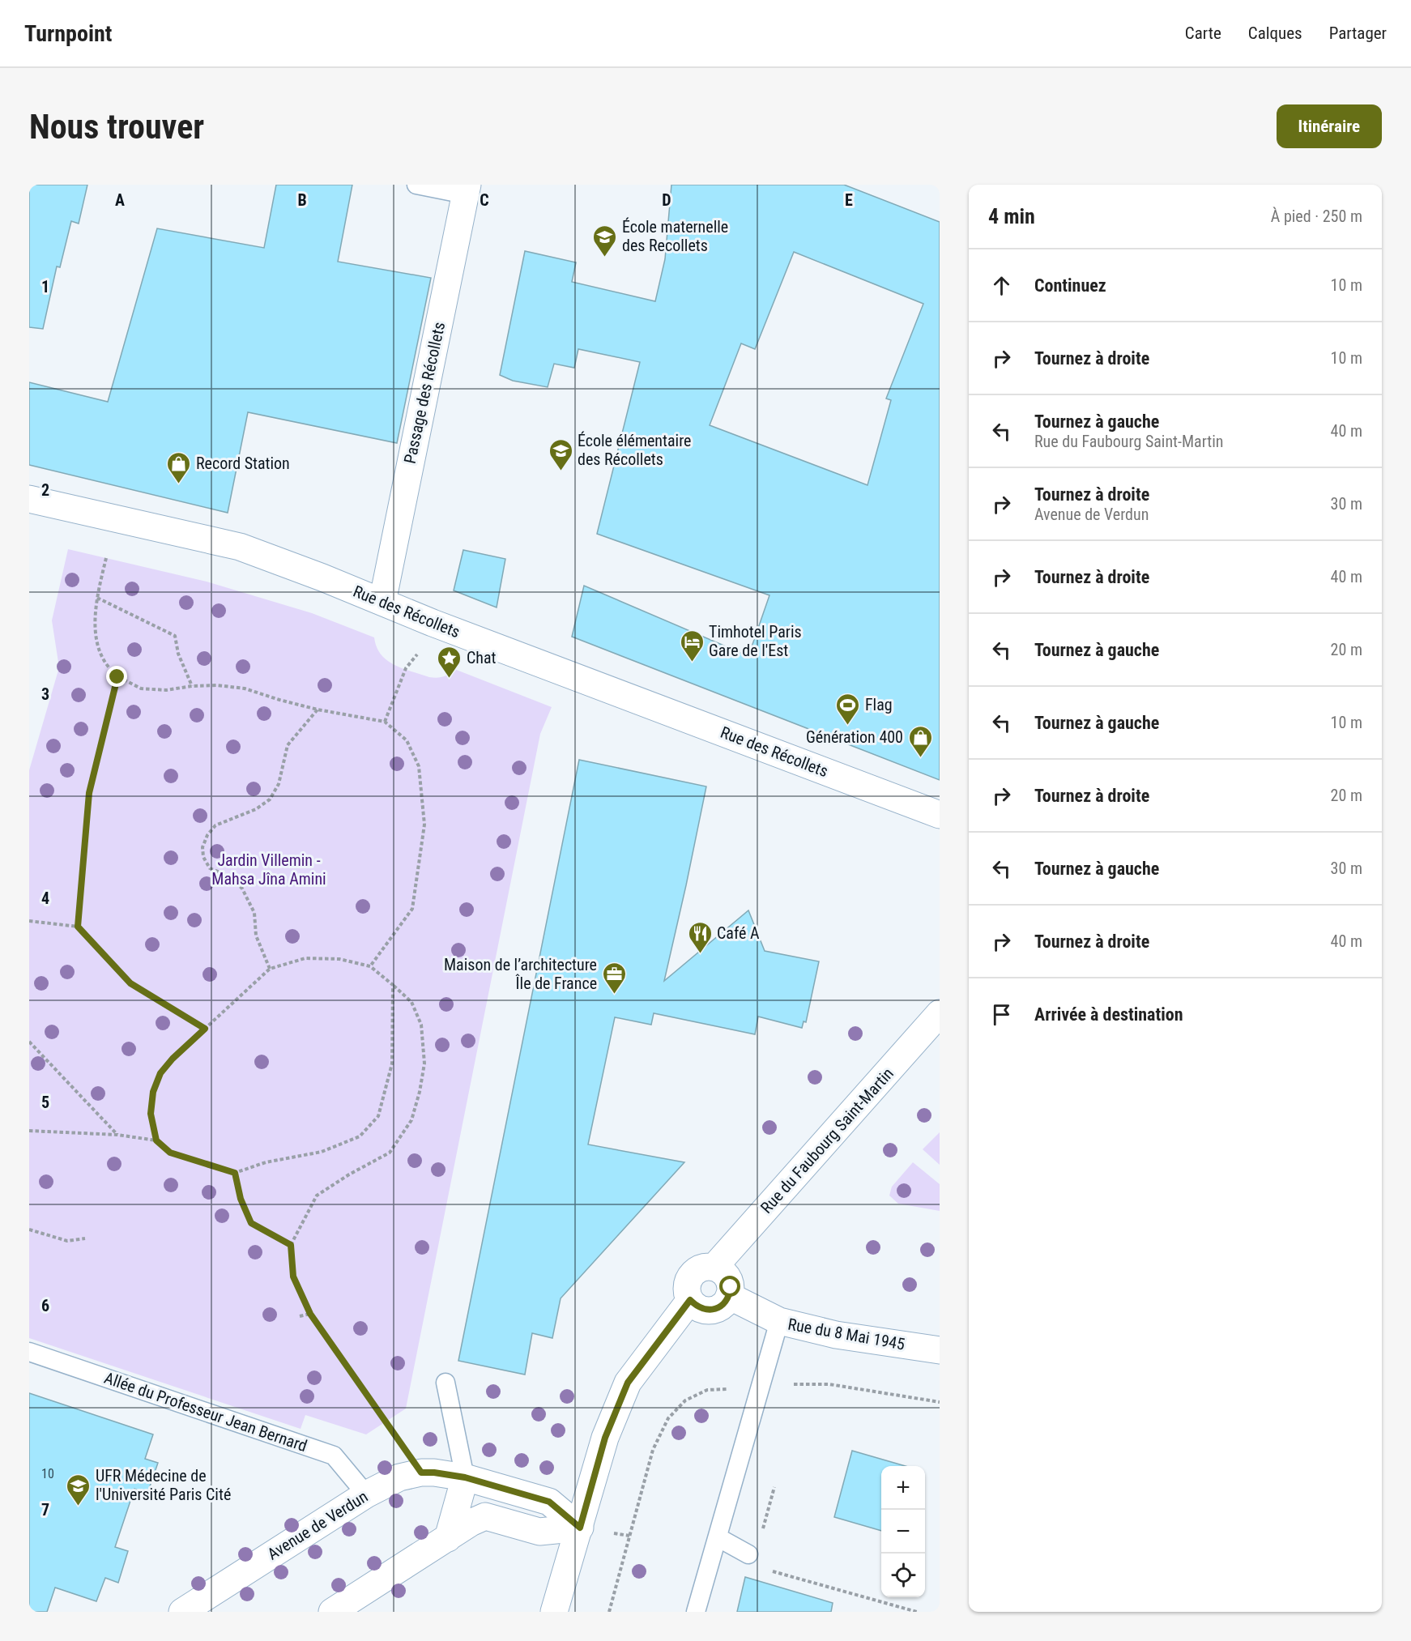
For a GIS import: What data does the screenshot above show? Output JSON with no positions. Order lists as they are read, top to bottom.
{
  "streets": {
    "street": [
      "Passage des Récollets",
      "Rue des Récollets",
      "Rue du Faubourg Saint-Martin",
      "Rue du 8 Mai 1945",
      "Avenue de Verdun"
    ],
    "lane": ["Allée du Professeur Jean Bernard"]
  },
  "crossings": [
    ["Passage des Récollets", "Rue des Récollets"],
    ["Rue du Faubourg Saint-Martin", "Rue du 8 Mai 1945"],
    ["Allée du Professeur Jean Bernard", "Avenue de Verdun"]
  ],
  "parks": ["Jardin Villemin - Mahsa Jîna Amini"],
  "places": {
    "school or university": ["École maternelle des Recollets", "École élémentaire des Récollets", "UFR Médecine de l'Université Paris Cité"],
    "shop": ["Record Station", "Génération 400"],
    "hotel": ["Timhotel Paris Gare de l'Est"],
    "place": ["Chat"],
    "sports": ["Flag"],
    "restaurant": ["Café A"],
    "office": ["Maison de l’architecture Île de France"]
  },
  "house_numbers": ["10"],
  "page": {
    "header": "Turnpoint",
    "nav": ["Carte", "Calques", "Partager"],
    "buttons": "Itinéraire",
    "title": "Nous trouver",
    "heading": ["4 min", "À pied · 250 m"],
    "list": [
      ["Continuez", "10 m"],
      ["Tournez à droite", "10 m"],
      ["Tournez à gauche", "Rue du Faubourg Saint-Martin", "40 m"],
      ["Tournez à droite", "Avenue de Verdun", "30 m"],
      ["Tournez à droite", "40 m"],
      ["Tournez à gauche", "20 m"],
      ["Tournez à gauche", "10 m"],
      ["Tournez à droite", "20 m"],
      ["Tournez à gauche", "30 m"],
      ["Tournez à droite", "40 m"],
      "Arrivée à destination"
    ],
    "map_buttons": ["+", "−"]
  },
  "grid": {
    "columns": [
      "A",
      "B",
      "C",
      "D",
      "E"
    ],
    "rows": [
      "1",
      "2",
      "3",
      "4",
      "5",
      "6",
      "7"
    ]
  }
}
